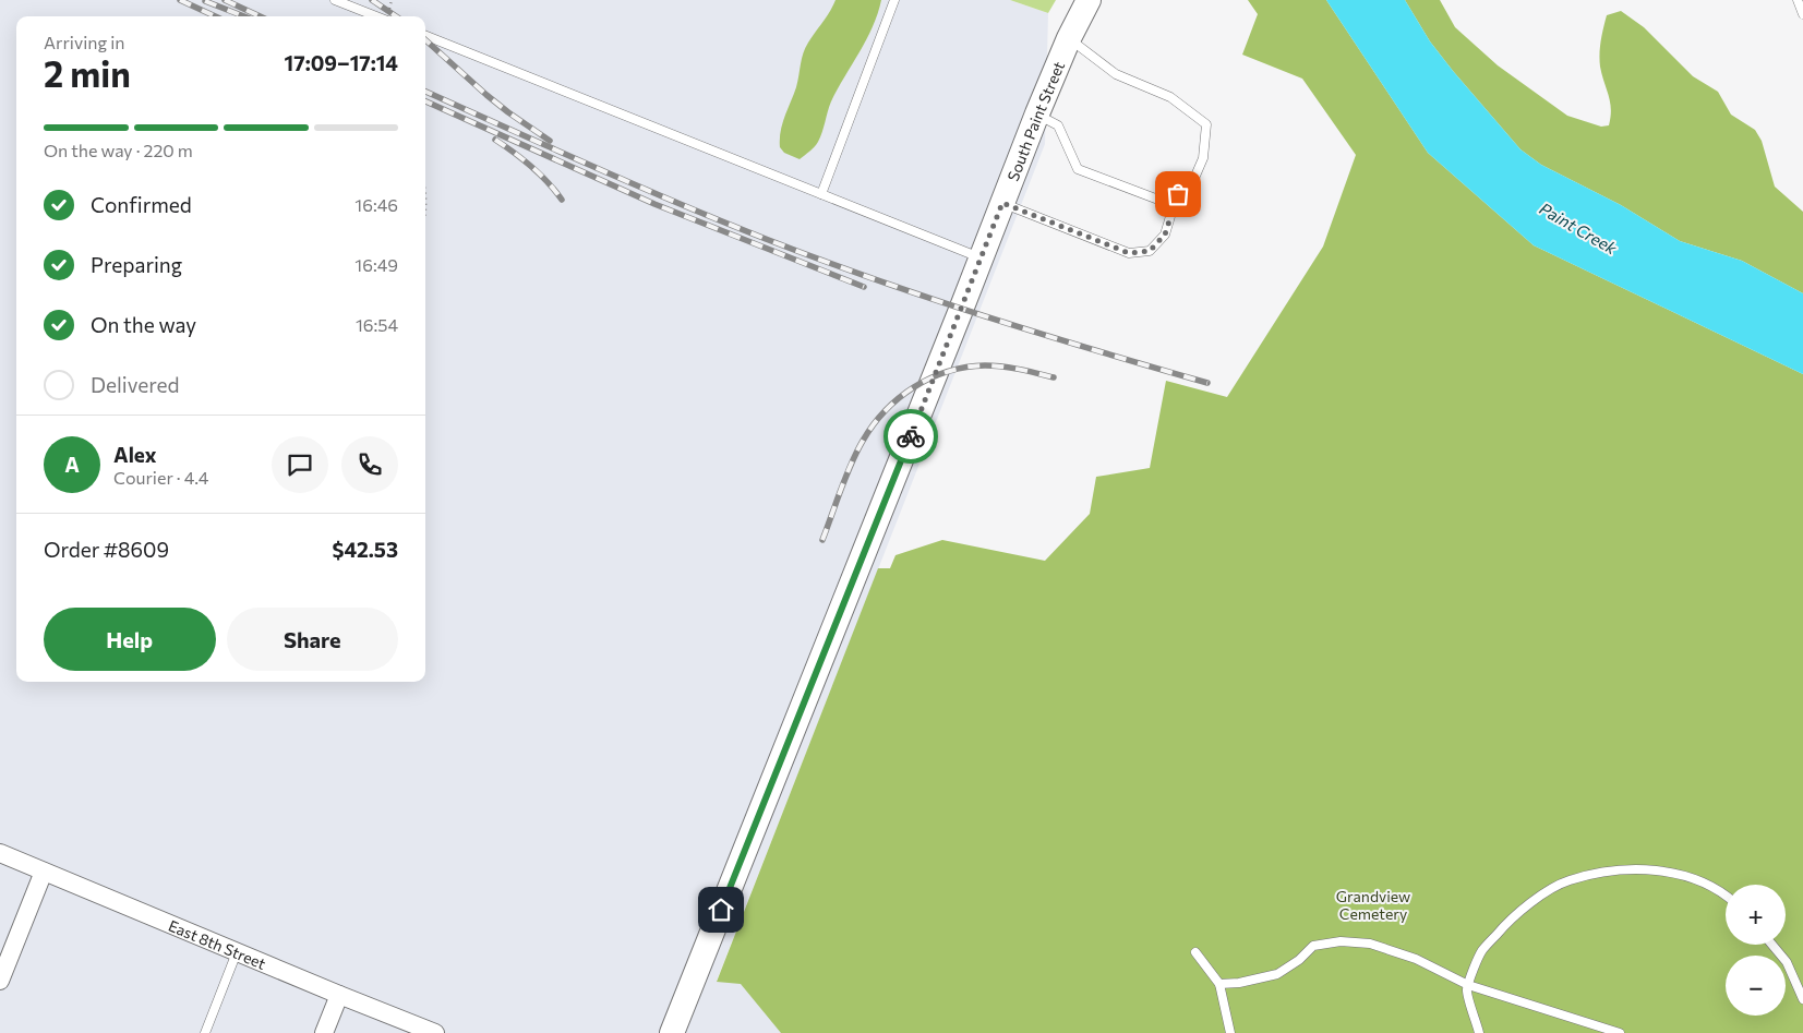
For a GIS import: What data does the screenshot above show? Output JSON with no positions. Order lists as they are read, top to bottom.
{
  "streets": {
    "main road": ["South Paint Street"],
    "street": ["East 8th Street"]
  },
  "water": ["Paint Creek"],
  "parks": ["Grandview Cemetery"],
  "page": {
    "heading": ["2 min", "Arriving in", "17:09–17:14"],
    "panel": [
      "Alex",
      "Courier · 4.4",
      "Order #8609",
      "$42.53"
    ],
    "bar": "On the way · 220 m",
    "list": [
      ["Confirmed", "16:46"],
      ["Preparing", "16:49"],
      ["On the way", "16:54"],
      "Delivered"
    ],
    "round": "A",
    "buttons": ["Help", "Share"],
    "map_buttons": ["+", "−"]
  }
}
